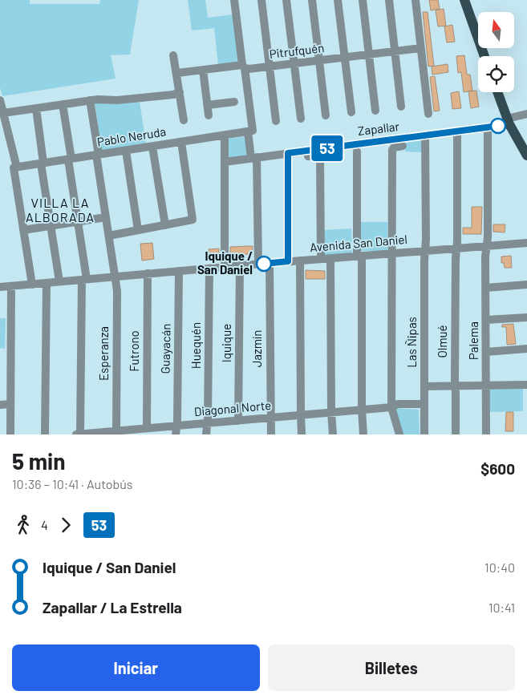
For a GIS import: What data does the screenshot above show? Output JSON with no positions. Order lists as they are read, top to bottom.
{
  "streets": {
    "street": [
      "Pitrufquén",
      "Zapallar",
      "Pablo Neruda",
      "Avenida San Daniel",
      "Palema",
      "Olmué",
      "Las Ñipas",
      "Iquique",
      "Huequén",
      "Guayacán",
      "Jazmín",
      "Futrono",
      "Esperanza",
      "Diagonal Norte"
    ]
  },
  "crossings": [
    ["Zapallar", "Palema"],
    ["Zapallar", "Olmué"],
    ["Zapallar", "Las Ñipas"],
    ["Pablo Neruda", "Esperanza"],
    ["Avenida San Daniel", "Palema"],
    ["Avenida San Daniel", "Olmué"],
    ["Avenida San Daniel", "Las Ñipas"],
    ["Avenida San Daniel", "Iquique"],
    ["Avenida San Daniel", "Huequén"],
    ["Avenida San Daniel", "Guayacán"],
    ["Avenida San Daniel", "Jazmín"],
    ["Avenida San Daniel", "Futrono"],
    ["Avenida San Daniel", "Esperanza"],
    ["Las Ñipas", "Diagonal Norte"],
    ["Iquique", "Diagonal Norte"],
    ["Huequén", "Diagonal Norte"],
    ["Guayacán", "Diagonal Norte"],
    ["Jazmín", "Diagonal Norte"],
    ["Futrono", "Diagonal Norte"],
    ["Esperanza", "Diagonal Norte"]
  ],
  "districts": ["VILLA LA ALBORADA"],
  "places": ["Iquique / San Daniel"],
  "lines": ["bus line 53"],
  "north": "top",
  "page": {
    "on_map": "53",
    "heading": ["5 min", "10:36 – 10:41 · Autobús", "$600"],
    "legs": ["4", "53"],
    "list": [
      {
        "name": "Iquique / San Daniel",
        "value": "10:40"
      },
      {
        "name": "Zapallar / La Estrella",
        "value": "10:41"
      }
    ],
    "buttons": ["Iniciar", "Billetes"]
  }
}
